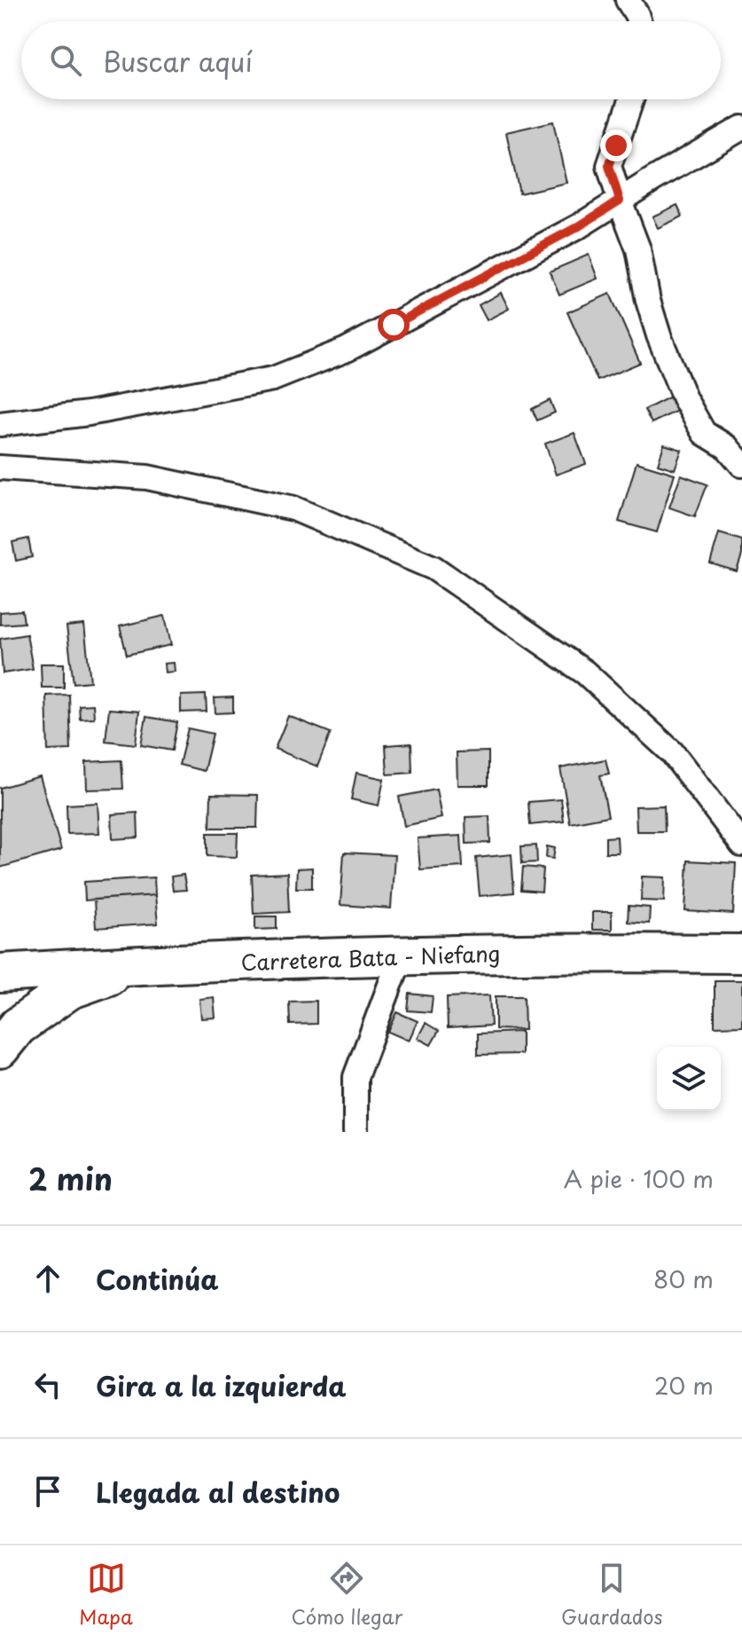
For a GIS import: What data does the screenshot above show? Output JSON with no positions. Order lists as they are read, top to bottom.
{
  "streets": {
    "main road": ["Carretera Bata - Niefang"]
  },
  "page": {
    "search": "Buscar aquí",
    "heading": ["2 min", "A pie · 100 m"],
    "list": [
      ["Continúa", "80 m"],
      ["Gira a la izquierda", "20 m"],
      "Llegada al destino"
    ],
    "nav": ["Mapa", "Cómo llegar", "Guardados"]
  }
}
